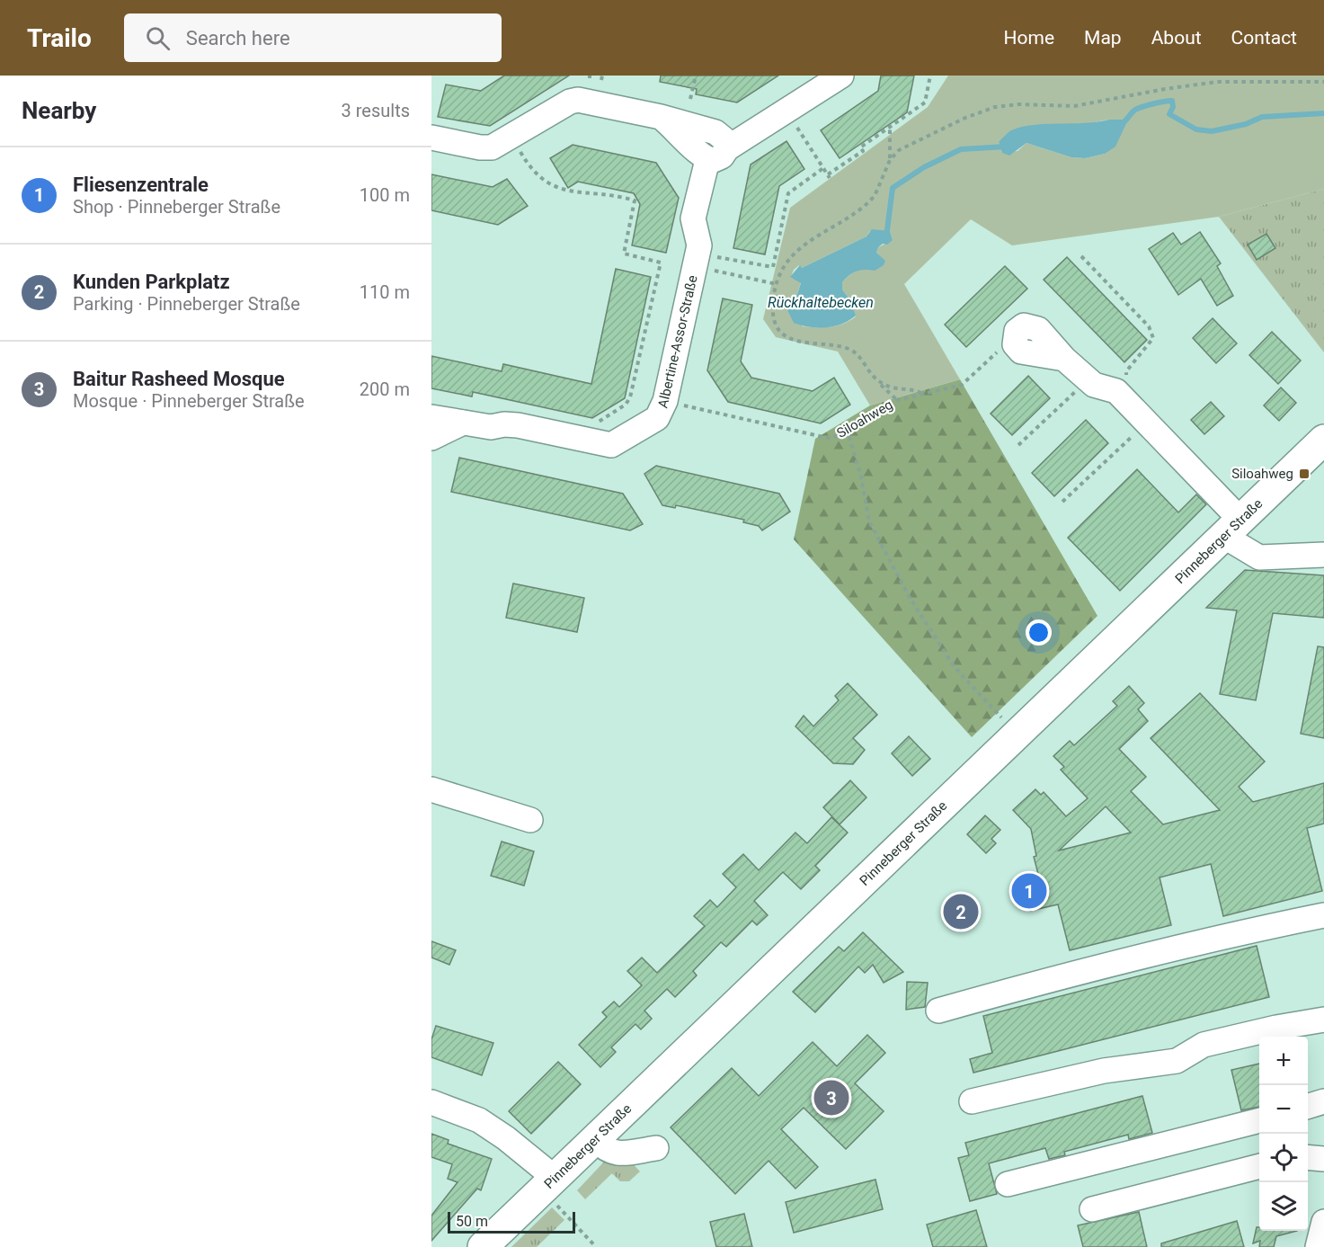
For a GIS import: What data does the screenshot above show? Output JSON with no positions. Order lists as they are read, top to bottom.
{
  "streets": {
    "main road": ["Pinneberger Straße"],
    "street": ["Albertine-Assor-Straße"],
    "path": ["Siloahweg"]
  },
  "crossings": [
    ["Albertine-Assor-Straße", "Siloahweg"]
  ],
  "water": ["Rückhaltebecken"],
  "places": {
    "transit": ["Siloahweg"]
  },
  "scale_bar": "50 m",
  "page": {
    "header": "Trailo",
    "search": "Search here",
    "nav": [
      "Home",
      "Map",
      "About",
      "Contact"
    ],
    "heading": ["Nearby", "3 results"],
    "list": [
      {
        "mark": "1",
        "name": "Fliesenzentrale",
        "note": "Shop · Pinneberger Straße",
        "value": "100 m"
      },
      {
        "mark": "2",
        "name": "Kunden Parkplatz",
        "note": "Parking · Pinneberger Straße",
        "value": "110 m"
      },
      {
        "mark": "3",
        "name": "Baitur Rasheed Mosque",
        "note": "Mosque · Pinneberger Straße",
        "value": "200 m"
      }
    ],
    "pins": ["1", "2", "3"],
    "map_buttons": ["+", "−"],
    "scale": "50 m"
  }
}
